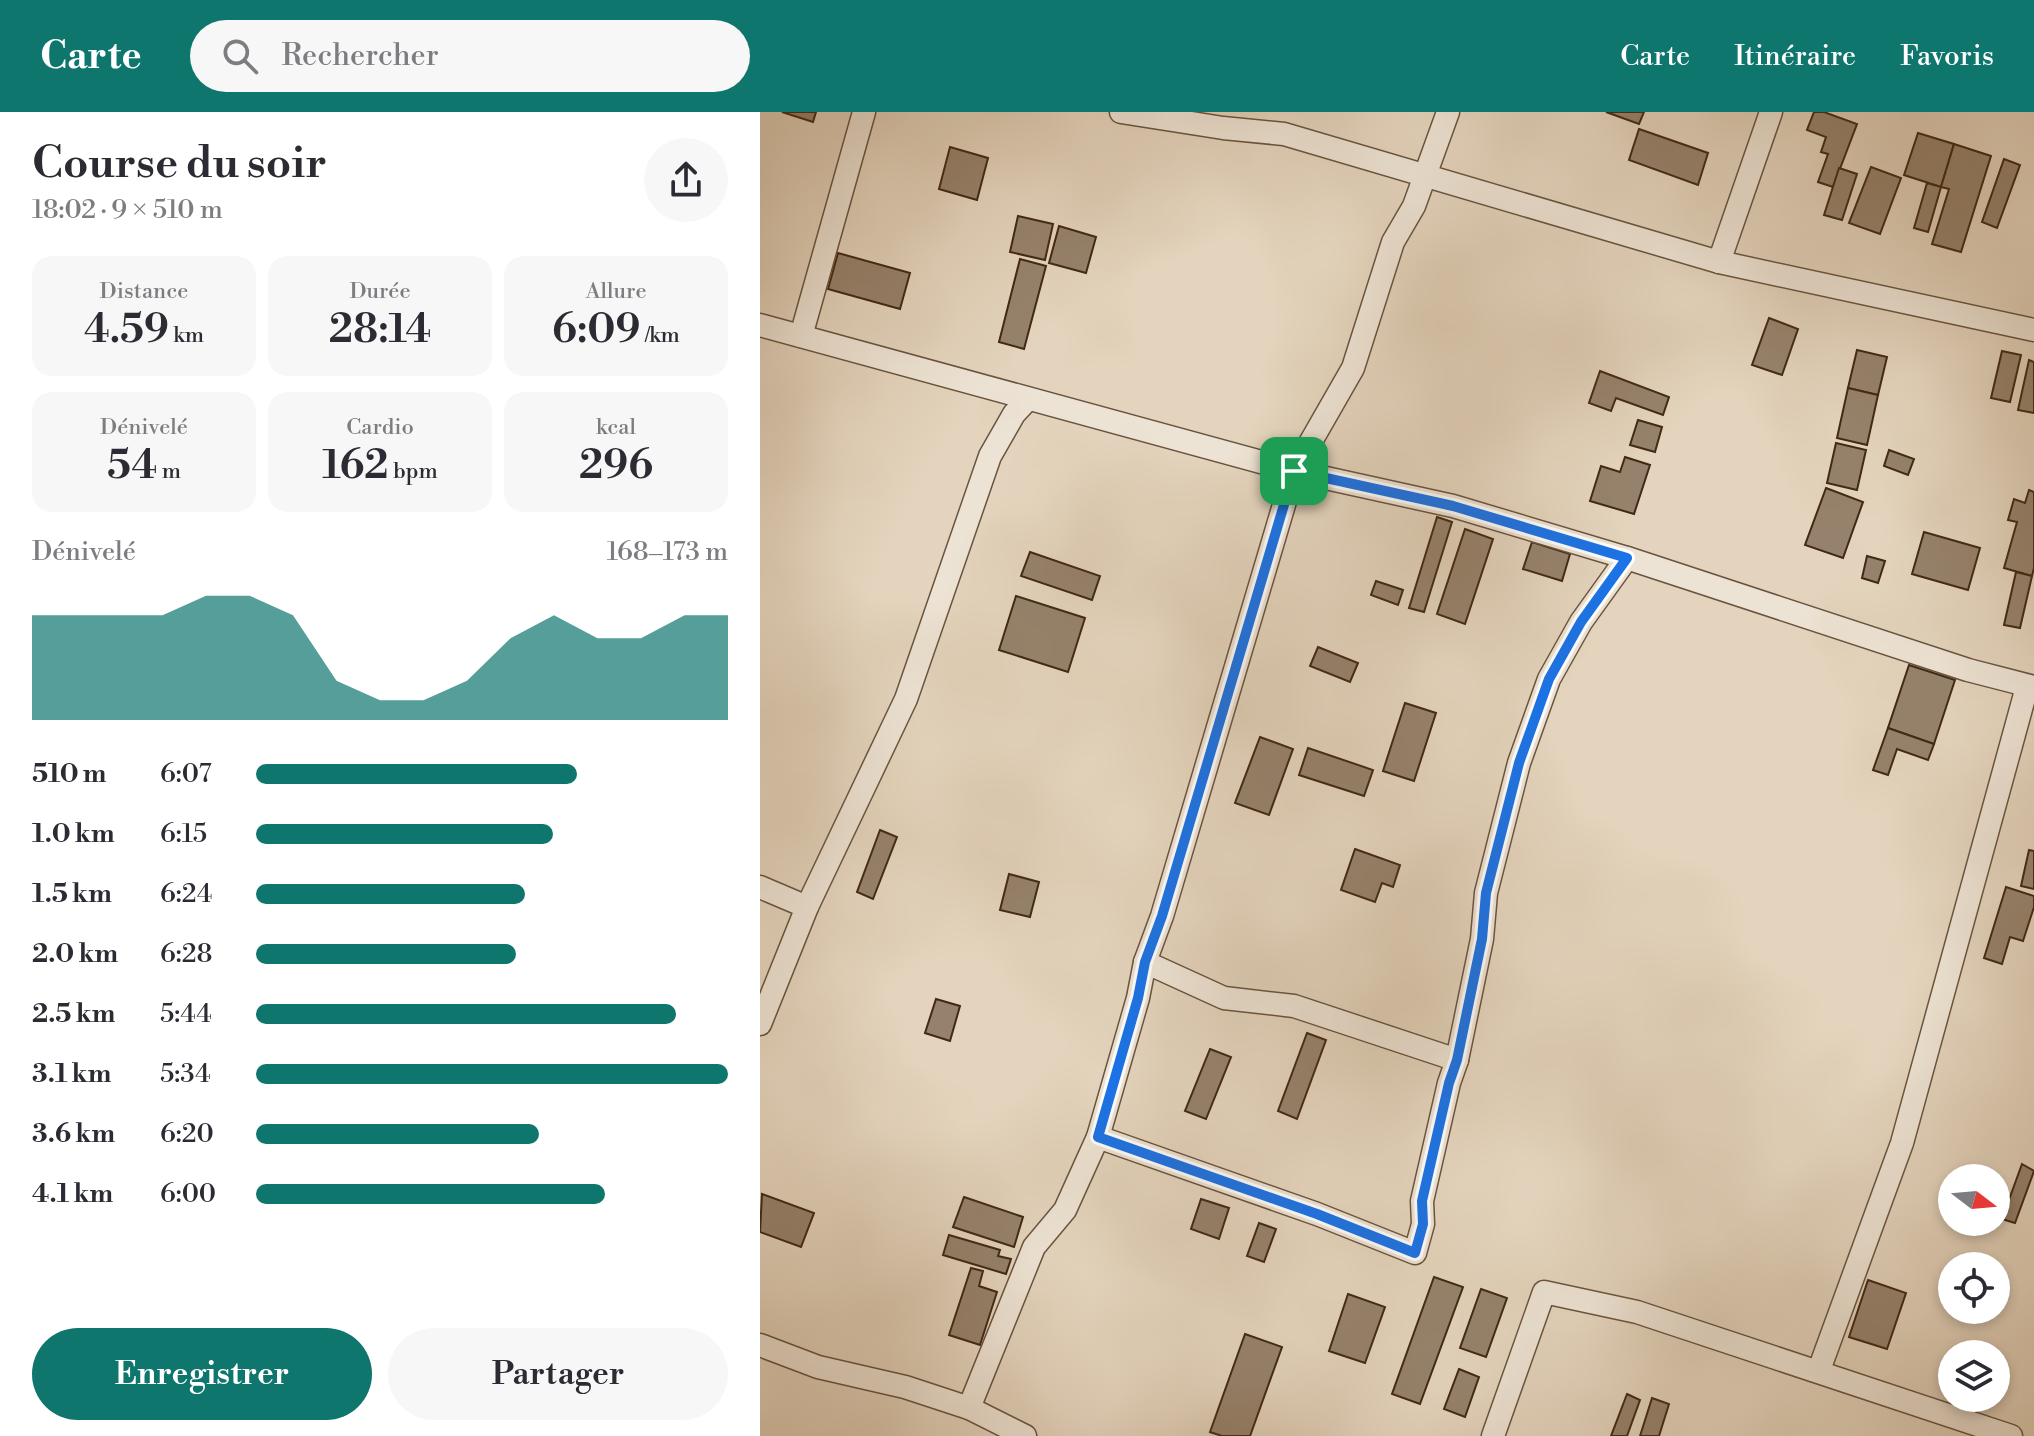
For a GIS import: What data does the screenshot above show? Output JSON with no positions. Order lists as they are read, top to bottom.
{
  "north": "right",
  "page": {
    "header": "Carte",
    "search": "Rechercher",
    "nav": ["Carte", "Itinéraire", "Favoris"],
    "heading": ["Course du soir", "18:02 · 9 × 510 m"],
    "stats": [
      ["Distance", "4.59 km"],
      ["Durée", "28:14"],
      ["Allure", "6:09 /km"],
      ["Dénivelé", "54 m"],
      ["Cardio", "162 bpm"],
      ["kcal", "296"]
    ],
    "chart": ["Dénivelé", "168–173 m"],
    "list": [
      {
        "name": "510 m",
        "note": "6:07"
      },
      {
        "name": "1.0 km",
        "note": "6:15"
      },
      {
        "name": "1.5 km",
        "note": "6:24"
      },
      {
        "name": "2.0 km",
        "note": "6:28"
      },
      {
        "name": "2.5 km",
        "note": "5:44"
      },
      {
        "name": "3.1 km",
        "note": "5:34"
      },
      {
        "name": "3.6 km",
        "note": "6:20"
      },
      {
        "name": "4.1 km",
        "note": "6:00"
      }
    ],
    "buttons": ["Enregistrer", "Partager"]
  }
}
